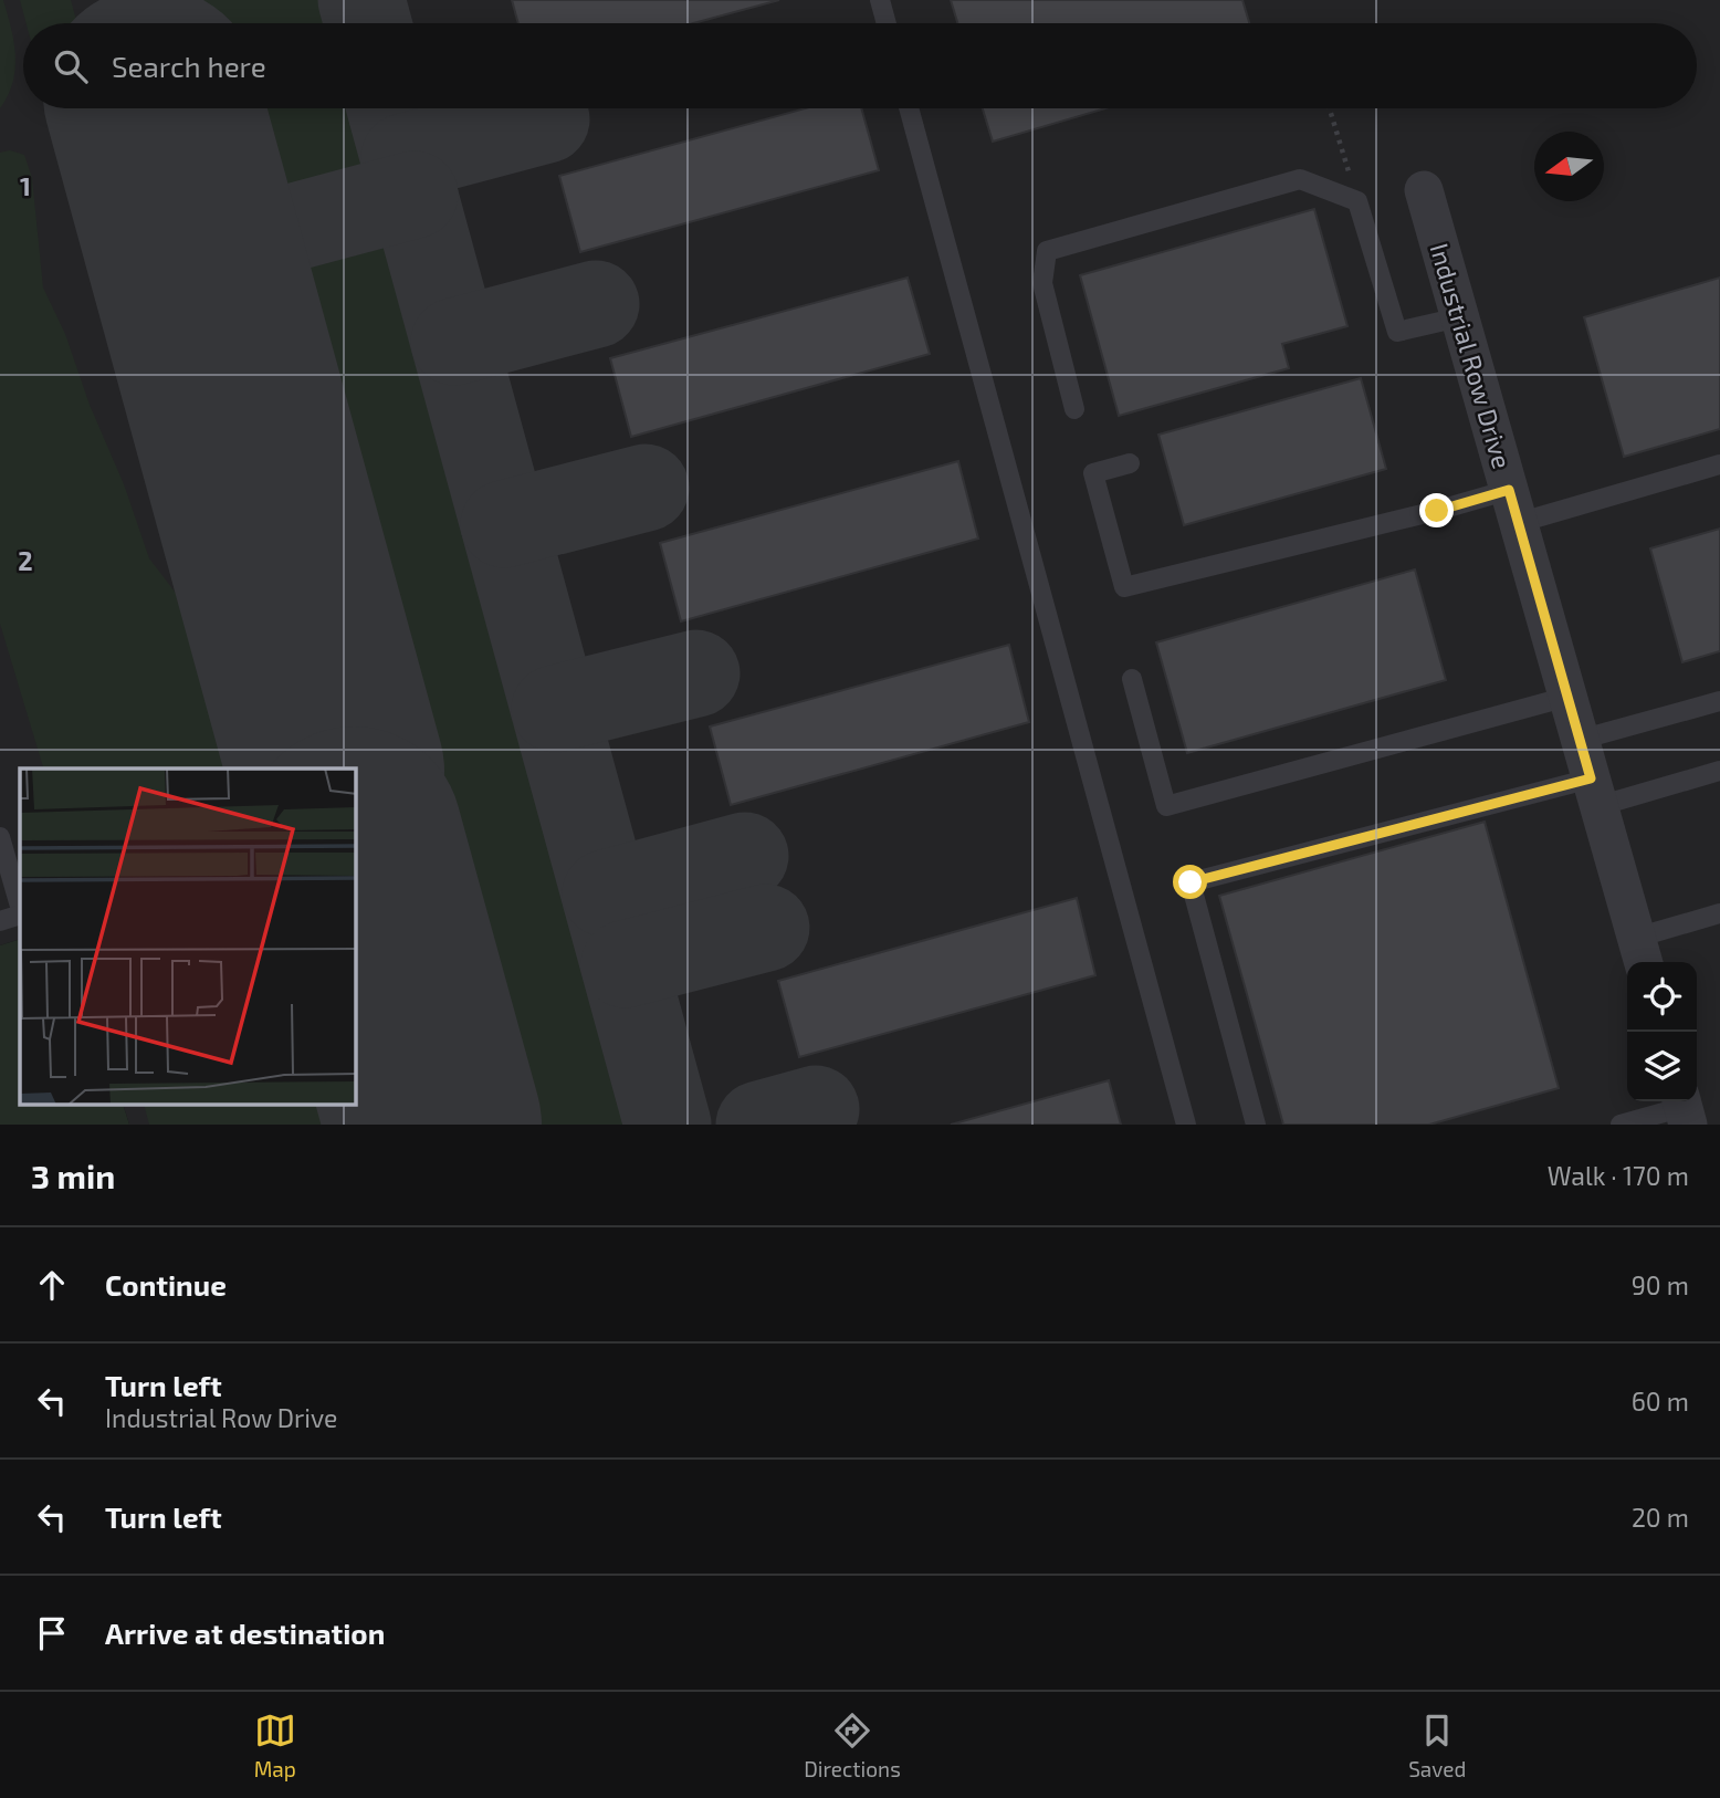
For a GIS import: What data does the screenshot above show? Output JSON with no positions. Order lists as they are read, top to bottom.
{
  "streets": {
    "street": ["Industrial Row Drive"]
  },
  "north": "left",
  "page": {
    "search": "Search here",
    "heading": ["3 min", "Walk · 170 m"],
    "list": [
      ["Continue", "90 m"],
      ["Turn left", "Industrial Row Drive", "60 m"],
      ["Turn left", "20 m"],
      "Arrive at destination"
    ],
    "nav": ["Map", "Directions", "Saved"]
  },
  "grid": {
    "rows": ["1", "2"]
  }
}
